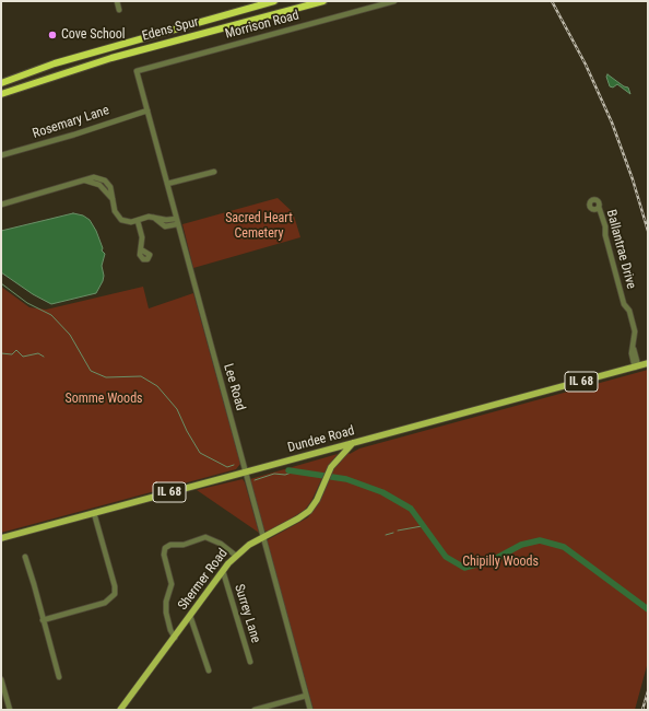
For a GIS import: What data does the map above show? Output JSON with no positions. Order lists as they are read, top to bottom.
{
  "streets": {
    "highway": ["Edens Spur"],
    "main road": ["IL 68", "Dundee Road", "Shermer Road"],
    "street": [
      "Morrison Road",
      "Rosemary Lane",
      "Ballantrae Drive",
      "Lee Road",
      "Surrey Lane"
    ]
  },
  "crossings": [
    ["Morrison Road", "Lee Road"],
    ["Rosemary Lane", "Lee Road"],
    ["Ballantrae Drive", "Dundee Road"],
    ["Lee Road", "Dundee Road"],
    ["Lee Road", "Shermer Road"],
    ["Dundee Road", "Shermer Road"],
    ["Shermer Road", "Surrey Lane"]
  ],
  "parks": ["Sacred Heart Cemetery", "Somme Woods", "Chipilly Woods"],
  "places": ["Cove School"]
}
